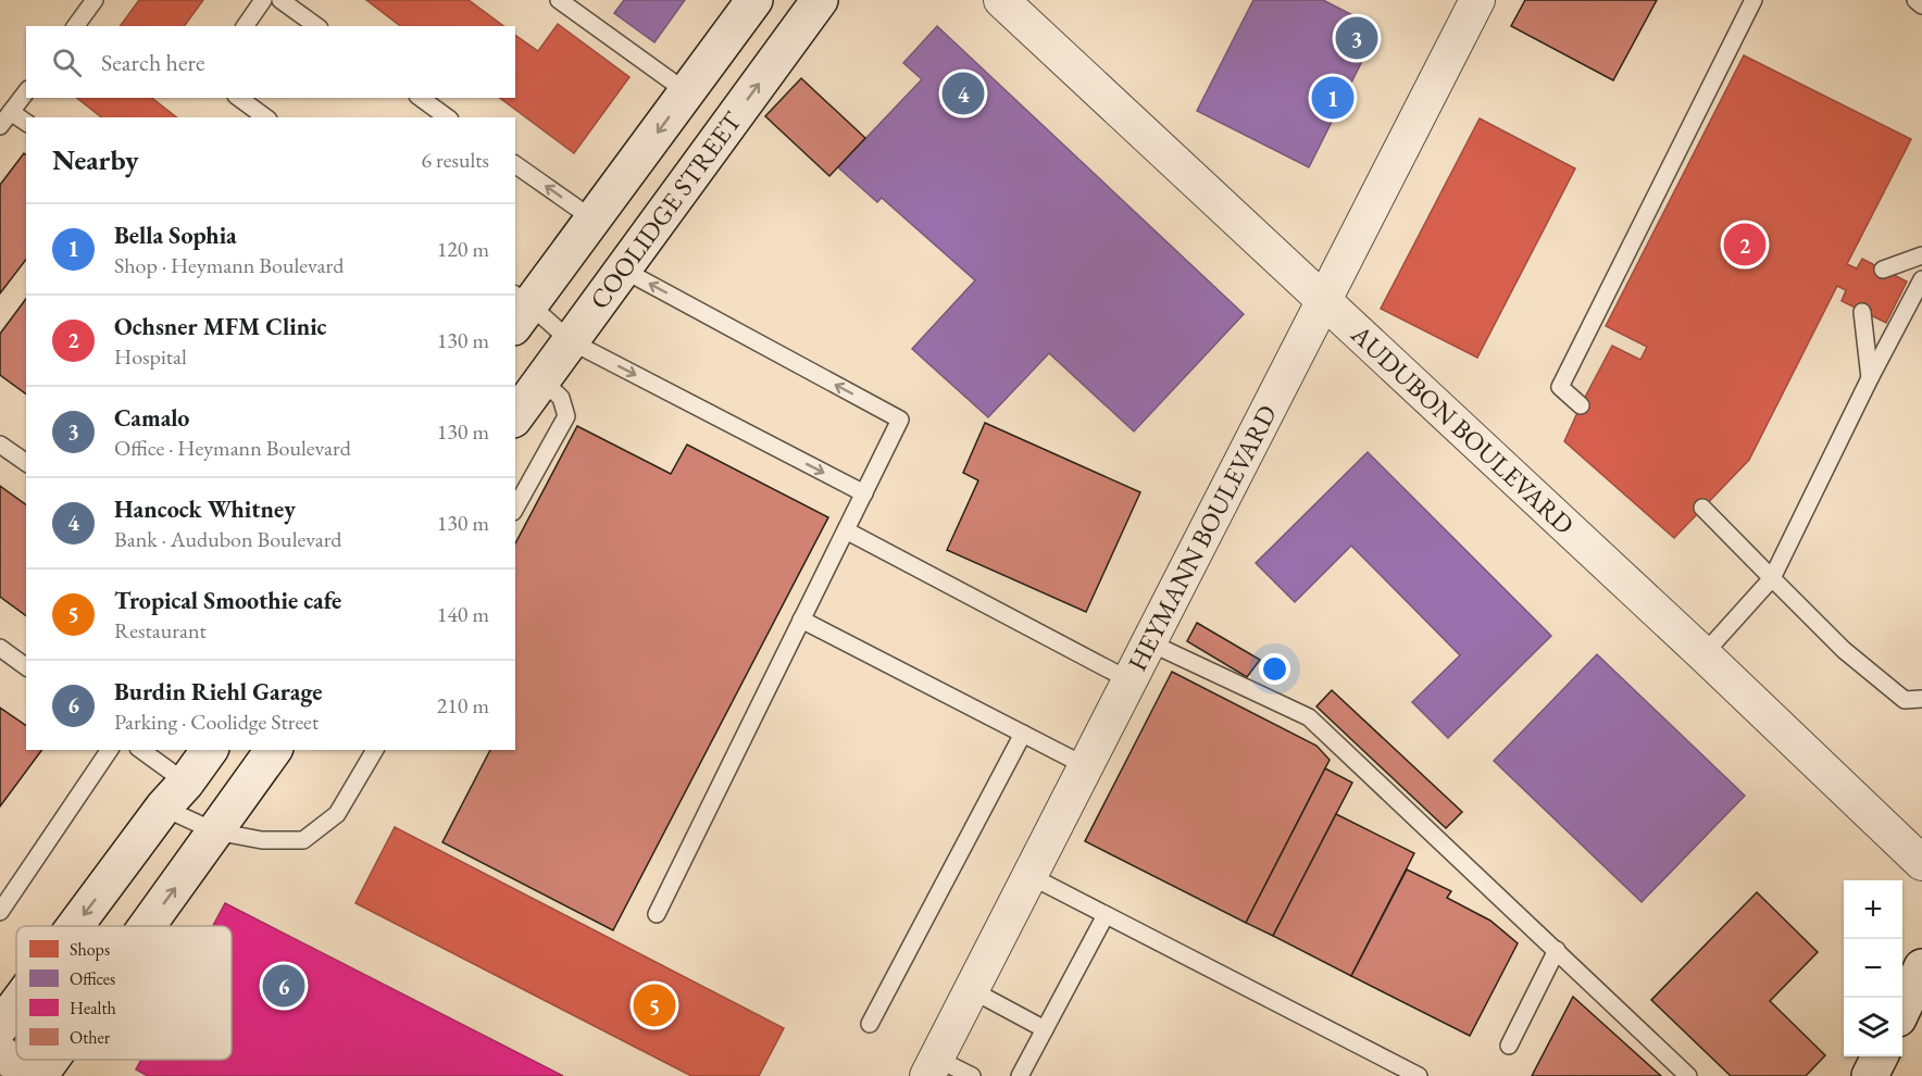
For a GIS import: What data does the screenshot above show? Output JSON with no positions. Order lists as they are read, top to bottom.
{
  "streets": {
    "street": ["COOLIDGE STREET", "AUDUBON BOULEVARD", "HEYMANN BOULEVARD"]
  },
  "crossings": [
    ["AUDUBON BOULEVARD", "HEYMANN BOULEVARD"]
  ],
  "legend": [
    "Shops",
    "Offices",
    "Health",
    "Other"
  ],
  "page": {
    "pins": [
      "3",
      "4",
      "1",
      "2",
      "6",
      "5"
    ],
    "search": "Search here",
    "heading": ["Nearby", "6 results"],
    "list": [
      {
        "mark": "1",
        "name": "Bella Sophia",
        "note": "Shop · Heymann Boulevard",
        "value": "120 m"
      },
      {
        "mark": "2",
        "name": "Ochsner MFM Clinic",
        "note": "Hospital",
        "value": "130 m"
      },
      {
        "mark": "3",
        "name": "Camalo",
        "note": "Office · Heymann Boulevard",
        "value": "130 m"
      },
      {
        "mark": "4",
        "name": "Hancock Whitney",
        "note": "Bank · Audubon Boulevard",
        "value": "130 m"
      },
      {
        "mark": "5",
        "name": "Tropical Smoothie cafe",
        "note": "Restaurant",
        "value": "140 m"
      },
      {
        "mark": "6",
        "name": "Burdin Riehl Garage",
        "note": "Parking · Coolidge Street",
        "value": "210 m"
      }
    ],
    "map_buttons": ["+", "−"]
  }
}
